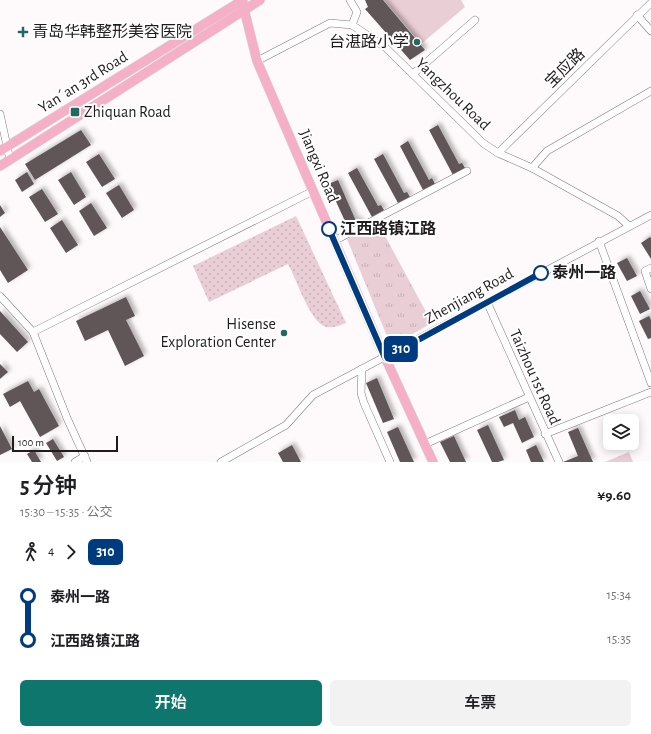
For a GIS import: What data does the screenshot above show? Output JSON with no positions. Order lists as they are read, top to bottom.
{
  "streets": {
    "main road": ["Yan´an 3rd Road", "Jiangxi Road"],
    "street": [
      "宝应路",
      "Yangzhou Road",
      "Zhenjiang Road",
      "Taizhou 1st Road"
    ]
  },
  "crossings": [
    ["宝应路", "Yangzhou Road"],
    ["Yan´an 3rd Road", "Jiangxi Road"],
    ["Yangzhou Road", "Jiangxi Road"],
    ["Yangzhou Road", "Zhenjiang Road"],
    ["Jiangxi Road", "Zhenjiang Road"],
    ["Zhenjiang Road", "Taizhou 1st Road"]
  ],
  "places": {
    "health": ["青岛华韩整形美容医院"],
    "other": [
      "台湛路小学",
      "江西路镇江路",
      "泰州一路",
      "Hisense Exploration Center"
    ],
    "transit": ["Zhiquan Road"]
  },
  "lines": ["bus line 310"],
  "scale_bar": "100 m",
  "page": {
    "on_map": "310",
    "scale": "100 m",
    "heading": ["5 分钟", "15:30 – 15:35 · 公交", "¥9.60"],
    "legs": ["4", "310"],
    "list": [
      {
        "name": "泰州一路",
        "value": "15:34"
      },
      {
        "name": "江西路镇江路",
        "value": "15:35"
      }
    ],
    "buttons": ["开始", "车票"]
  }
}
